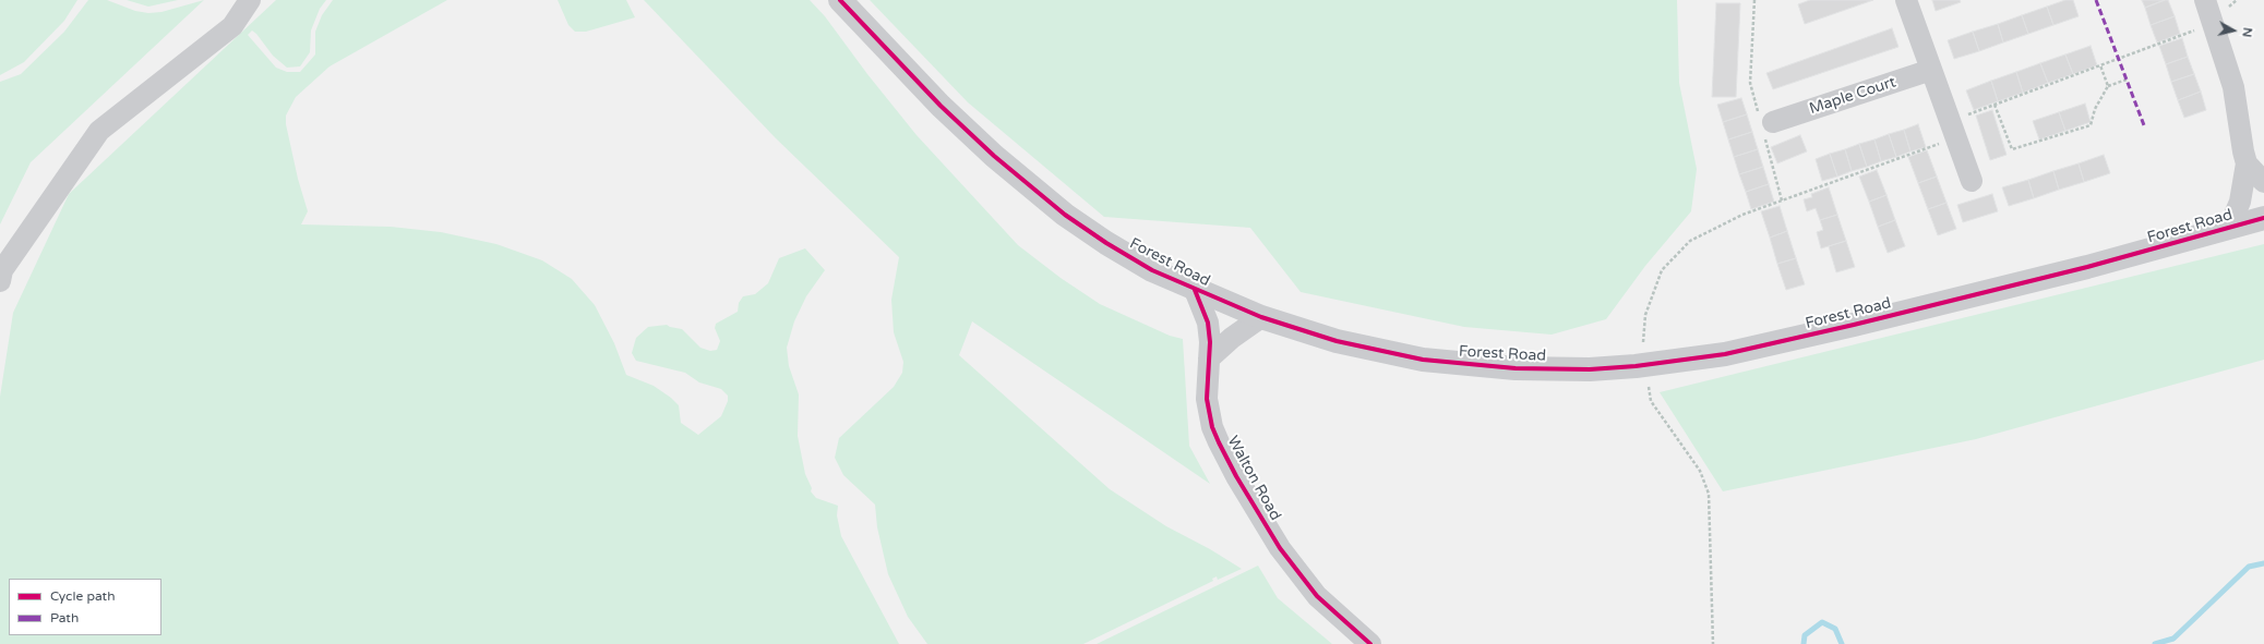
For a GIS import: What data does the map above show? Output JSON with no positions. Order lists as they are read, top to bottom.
{
  "streets": {
    "street": ["Maple Court", "Forest Road", "Walton Road"]
  },
  "crossings": [
    ["Forest Road", "Walton Road"]
  ],
  "legend": ["Cycle path", "Path"],
  "north": "right"
}
